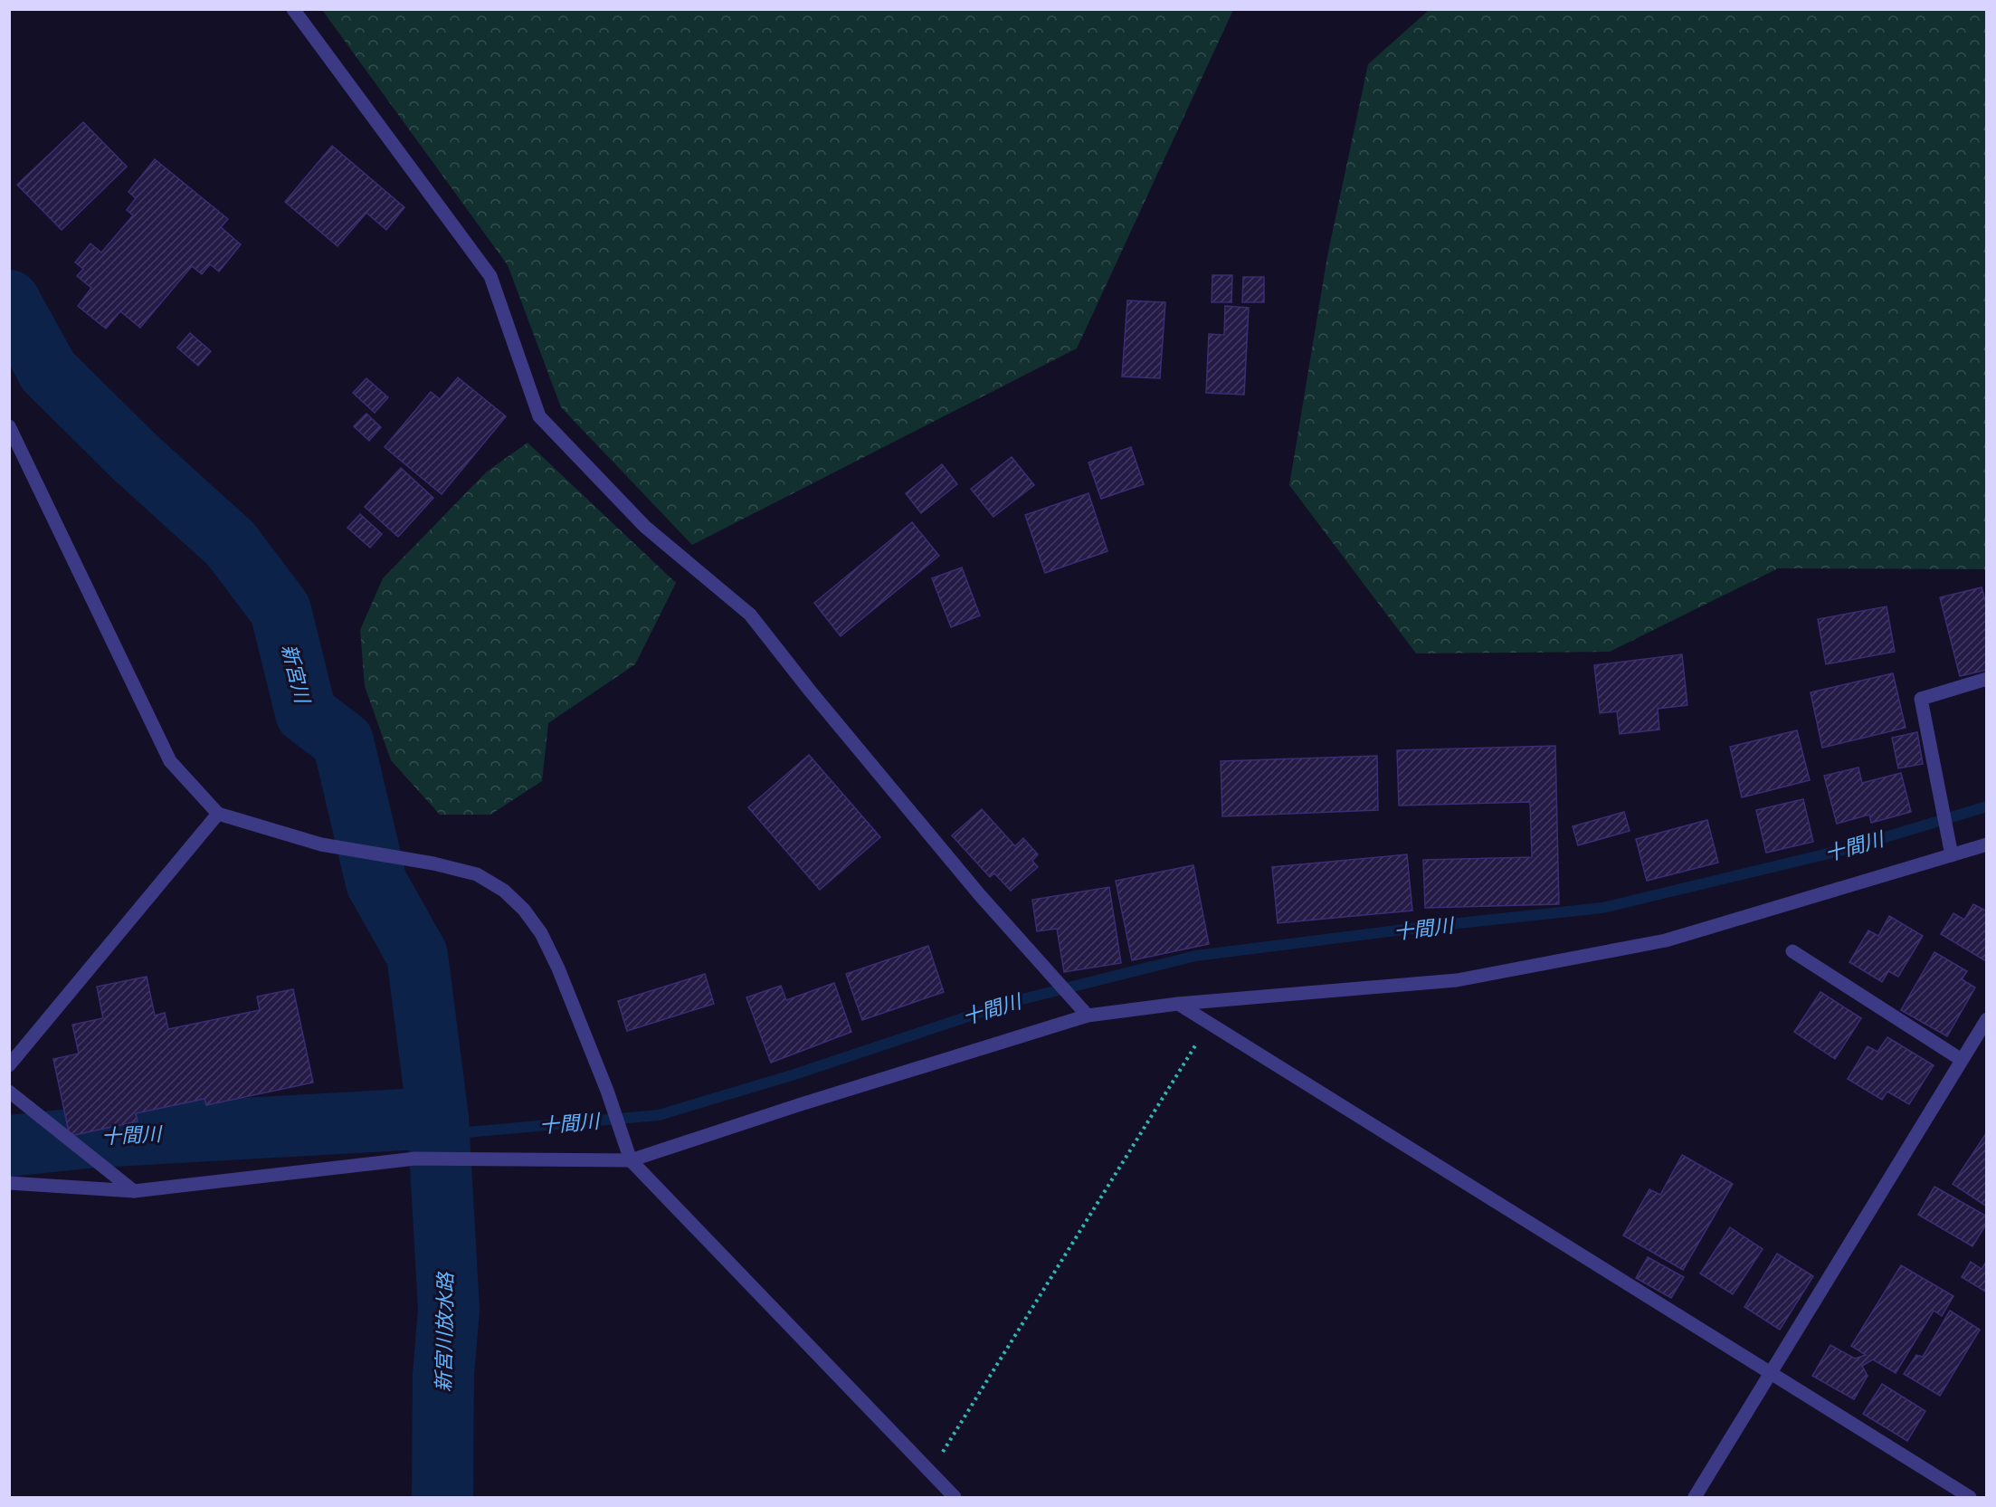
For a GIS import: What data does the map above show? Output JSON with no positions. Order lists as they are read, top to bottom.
{
  "water": ["新宮川", "十間川", "新宮川放水路"]
}
